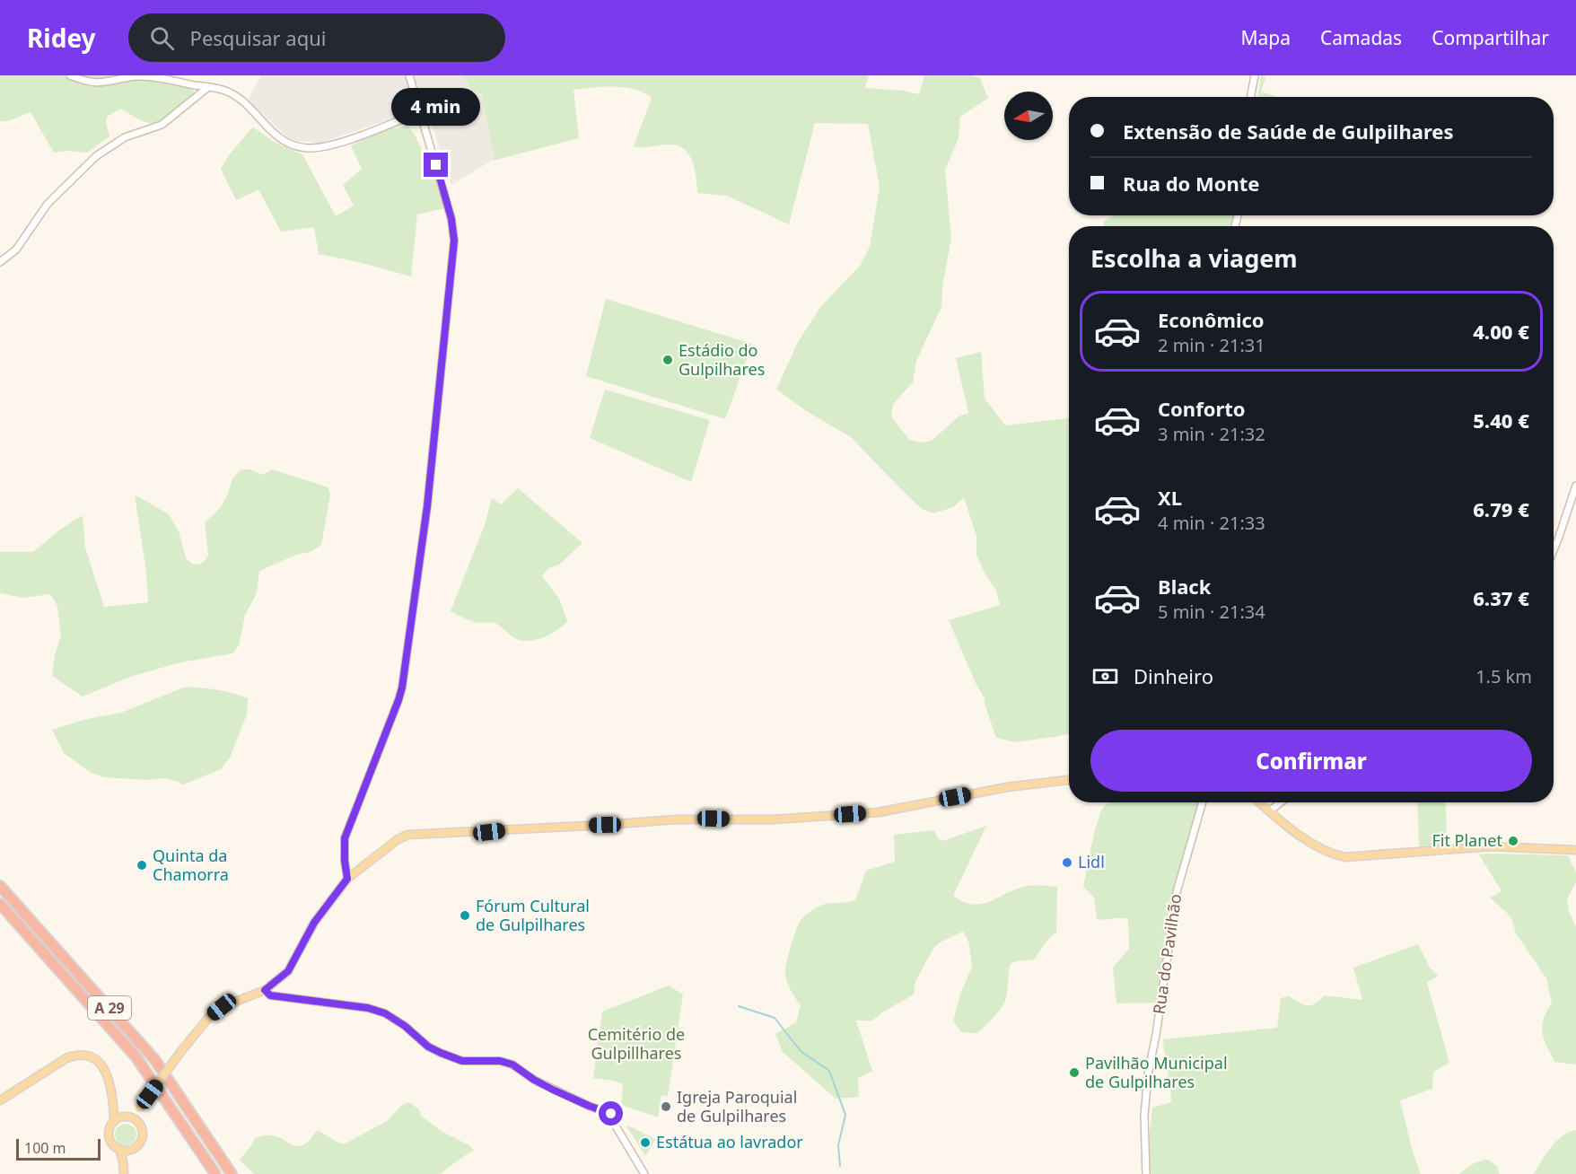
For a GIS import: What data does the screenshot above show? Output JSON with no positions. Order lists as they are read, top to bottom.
{
  "streets": {
    "highway": ["A 29"],
    "street": ["Rua do Pavilhão"]
  },
  "parks": ["Cemitério de Gulpillhares"],
  "places": [
    "Estádio do Gulpilhares",
    "Fit Planet",
    "Lidl",
    "Quinta da Chamorra",
    "Fórum Cultural de Gulpilhares",
    "Pavilhão Municipal de Gulpilhares",
    "Igreja Paroquial de Gulpilhares",
    "Estátua ao lavrador"
  ],
  "scale_bar": "100 m",
  "north": "left",
  "page": {
    "header": "Ridey",
    "search": "Pesquisar aqui",
    "nav": ["Mapa", "Camadas", "Compartilhar"],
    "bubble": "4 min",
    "banner": ["Extensão de Saúde de Gulpilhares", "Rua do Monte"],
    "heading": "Escolha a viagem",
    "list": [
      {
        "name": "Econômico",
        "note": "2 min · 21:31",
        "value": "4.00 €"
      },
      {
        "name": "Conforto",
        "note": "3 min · 21:32",
        "value": "5.40 €"
      },
      {
        "name": "XL",
        "note": "4 min · 21:33",
        "value": "6.79 €"
      },
      {
        "name": "Black",
        "note": "5 min · 21:34",
        "value": "6.37 €"
      }
    ],
    "pay": ["Dinheiro", "1.5 km"],
    "buttons": "Confirmar",
    "scale": "100 m"
  }
}
